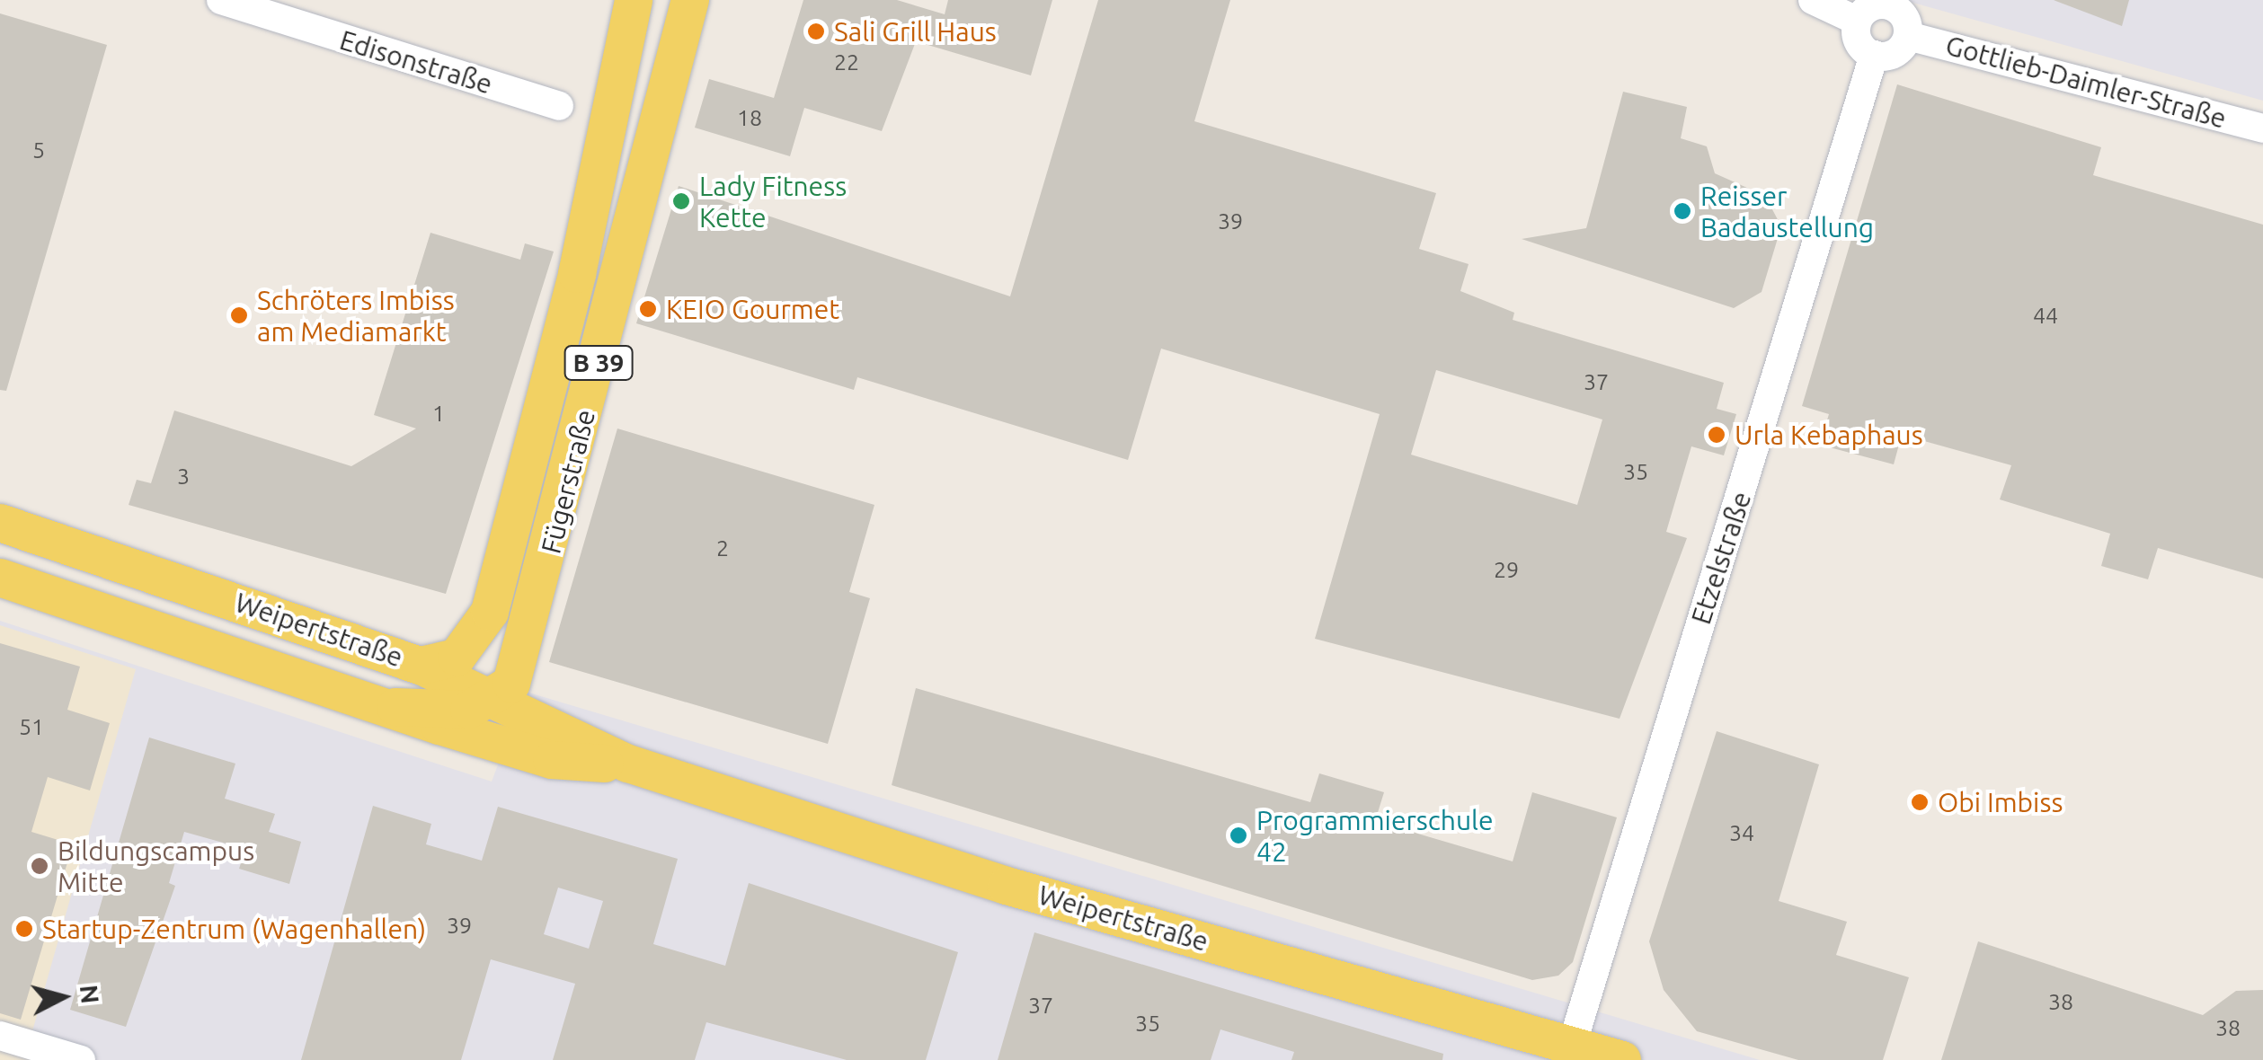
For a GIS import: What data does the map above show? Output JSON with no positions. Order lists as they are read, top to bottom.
{
  "streets": {
    "main road": ["B 39", "Fügerstraße", "Weipertstraße"],
    "street": ["Edisonstraße", "Gottlieb-Daimler-Straße", "Etzelstraße"]
  },
  "crossings": [
    ["Gottlieb-Daimler-Straße", "Etzelstraße"],
    ["Fügerstraße", "Weipertstraße"],
    ["Etzelstraße", "Weipertstraße"]
  ],
  "places": [
    "Sali Grill Haus",
    "Lady Fitness Kette",
    "Reisser Badaustellung",
    "KEIO Gourmet",
    "Schröters Imbiss am Mediamarkt",
    "Urla Kebaphaus",
    "Obi Imbiss",
    "Programmierschule 42",
    "Bildungscampus Mitte",
    "Startup-Zentrum (Wagenhallen)"
  ],
  "house_numbers": [
    "22",
    "18",
    "5",
    "39",
    "44",
    "37",
    "1",
    "35",
    "3",
    "2",
    "29",
    "51",
    "34",
    "39",
    "38",
    "37",
    "35",
    "38"
  ],
  "north": "right"
}
